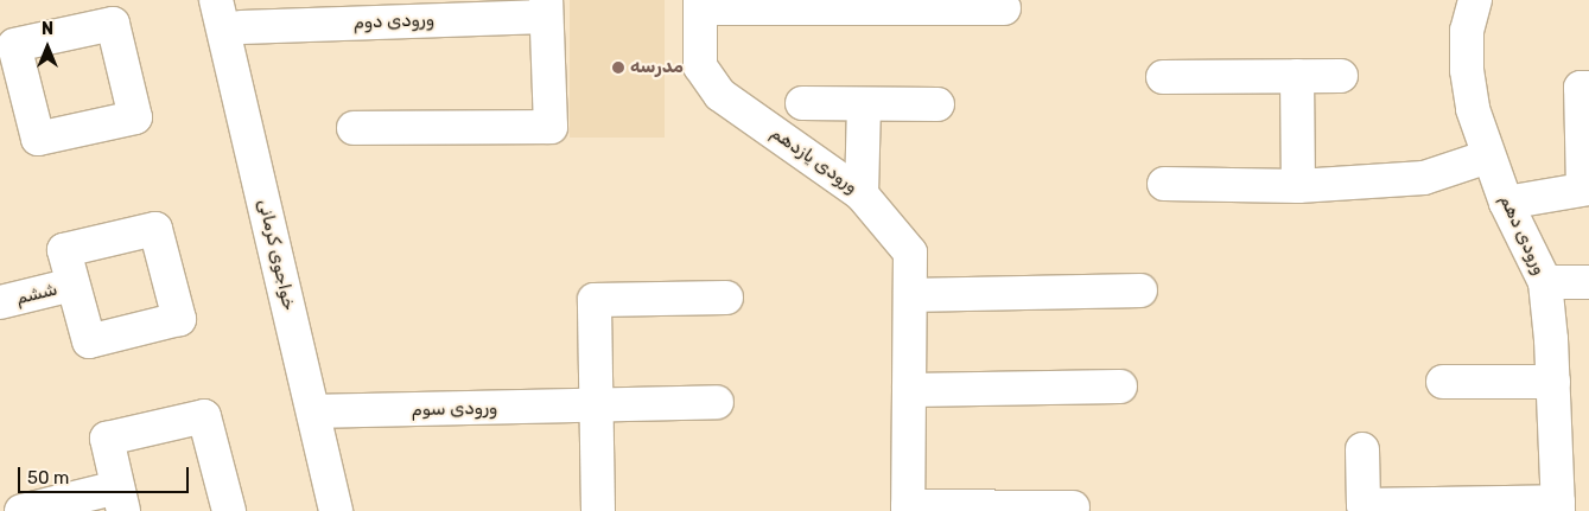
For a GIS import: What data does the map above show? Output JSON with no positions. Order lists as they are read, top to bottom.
{
  "streets": {
    "street": [
      "ورودی دوم",
      "ورودی یازدهم",
      "ورودی دهم",
      "خواجوی کرمانی",
      "ششم",
      "ورودی سوم"
    ]
  },
  "crossings": [
    ["ورودی دوم", "خواجوی کرمانی"],
    ["خواجوی کرمانی", "ورودی سوم"]
  ],
  "places": ["مدرسه"],
  "scale_bar": "50 m",
  "north": "top"
}
